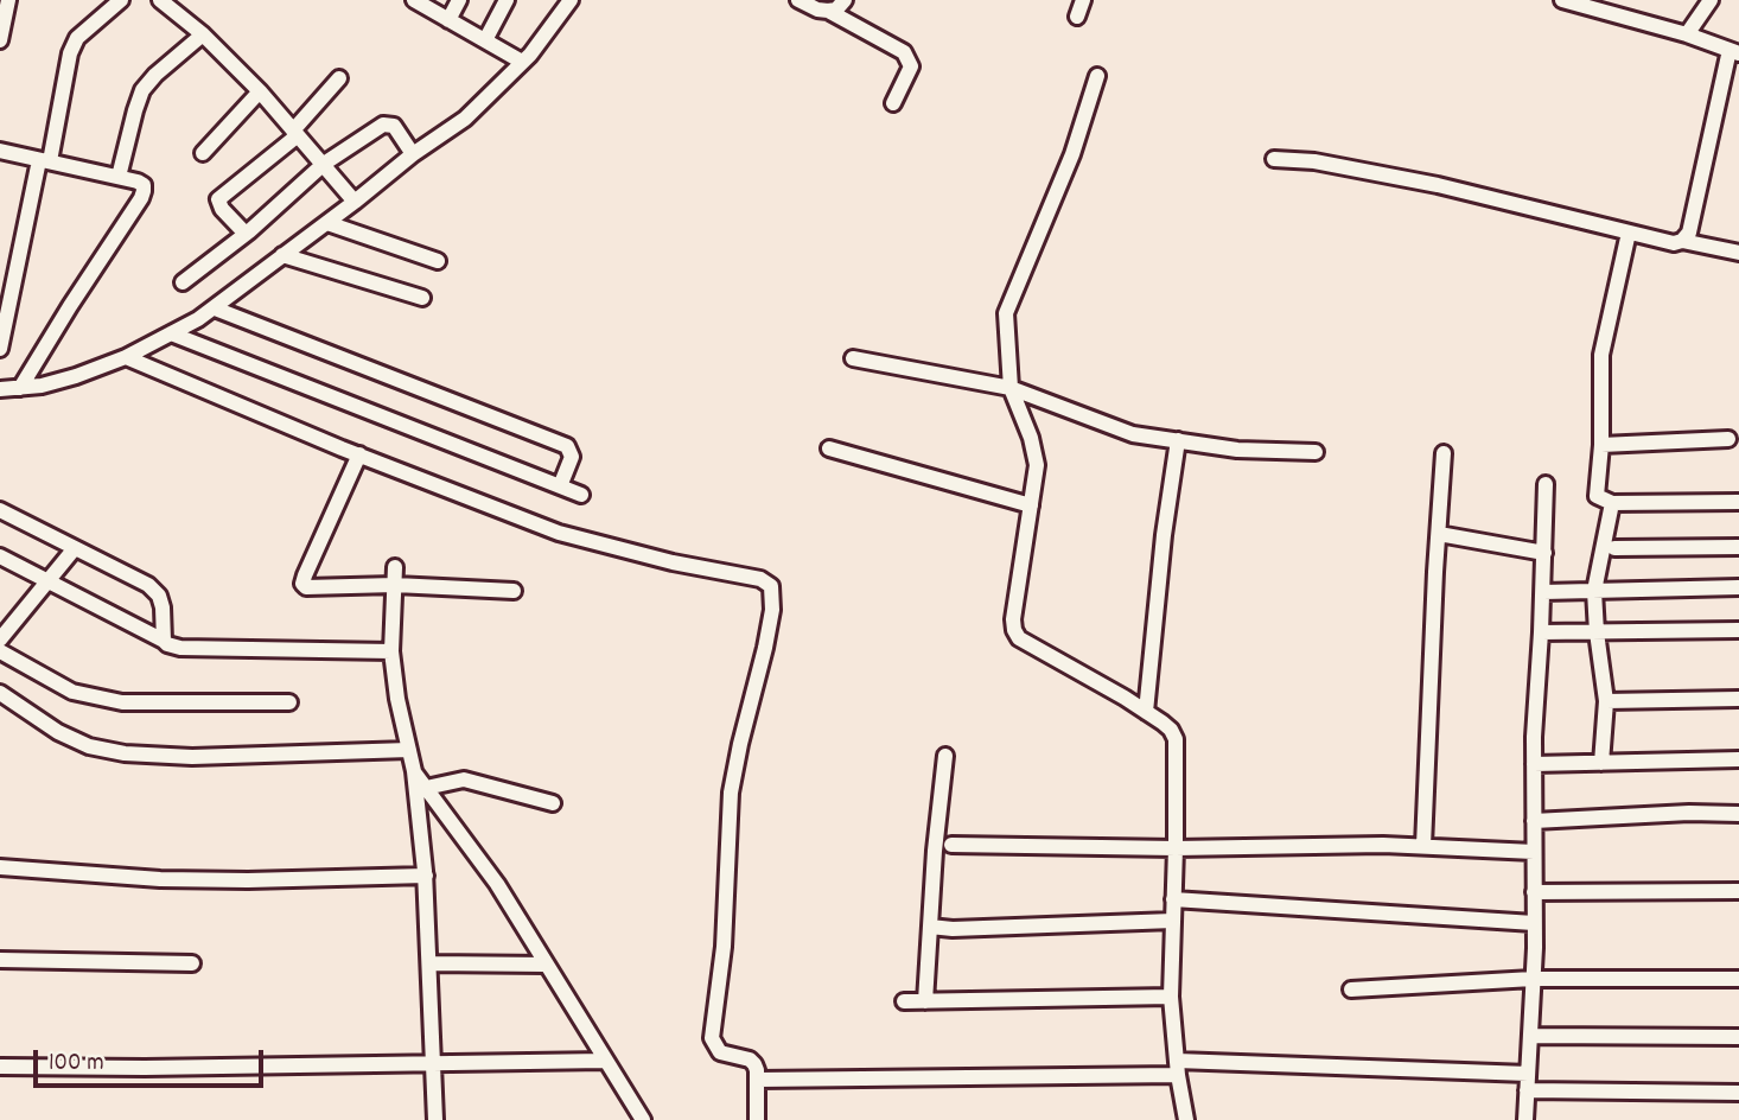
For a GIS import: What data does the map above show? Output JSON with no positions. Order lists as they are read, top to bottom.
{
  "scale_bar": "100 m"
}
